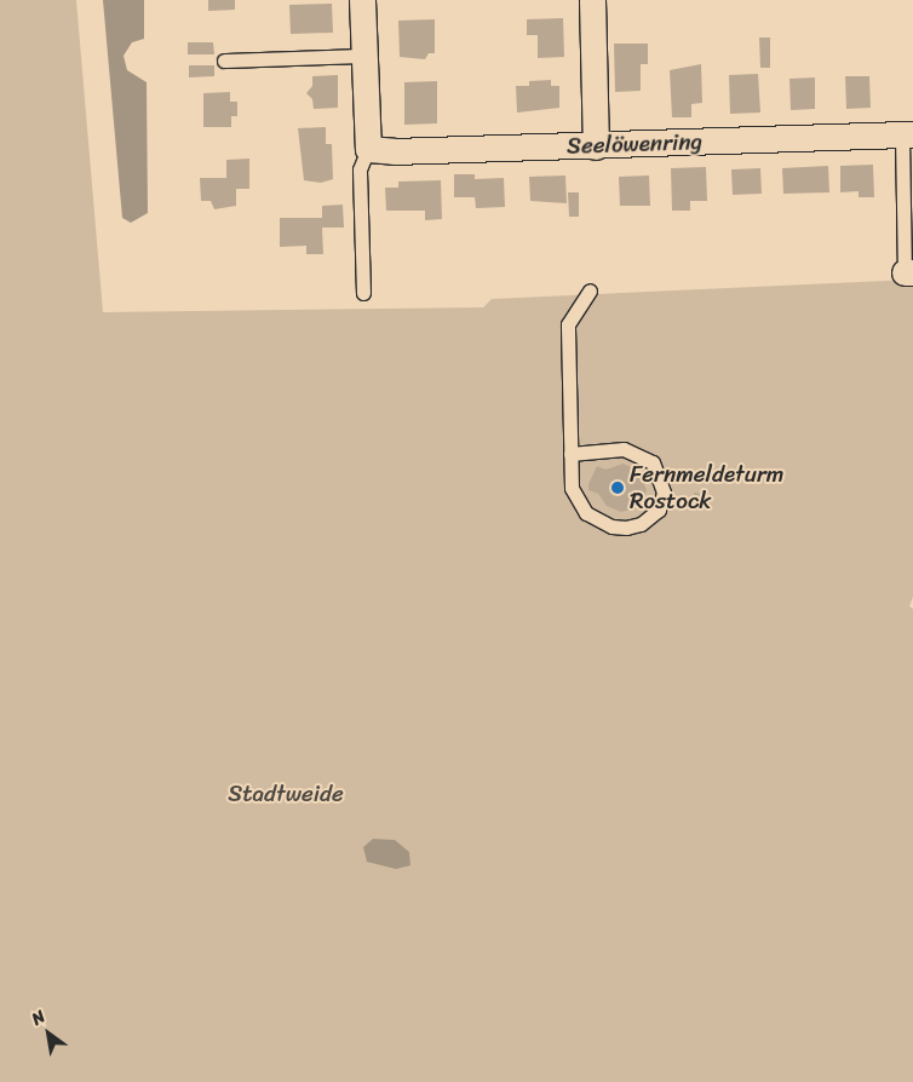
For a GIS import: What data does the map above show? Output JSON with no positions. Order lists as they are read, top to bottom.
{
  "streets": {
    "street": ["Seelöwenring"]
  },
  "parks": ["Stadtweide"],
  "places": ["Fernmeldeturm Rostock"],
  "north": "top left"
}
